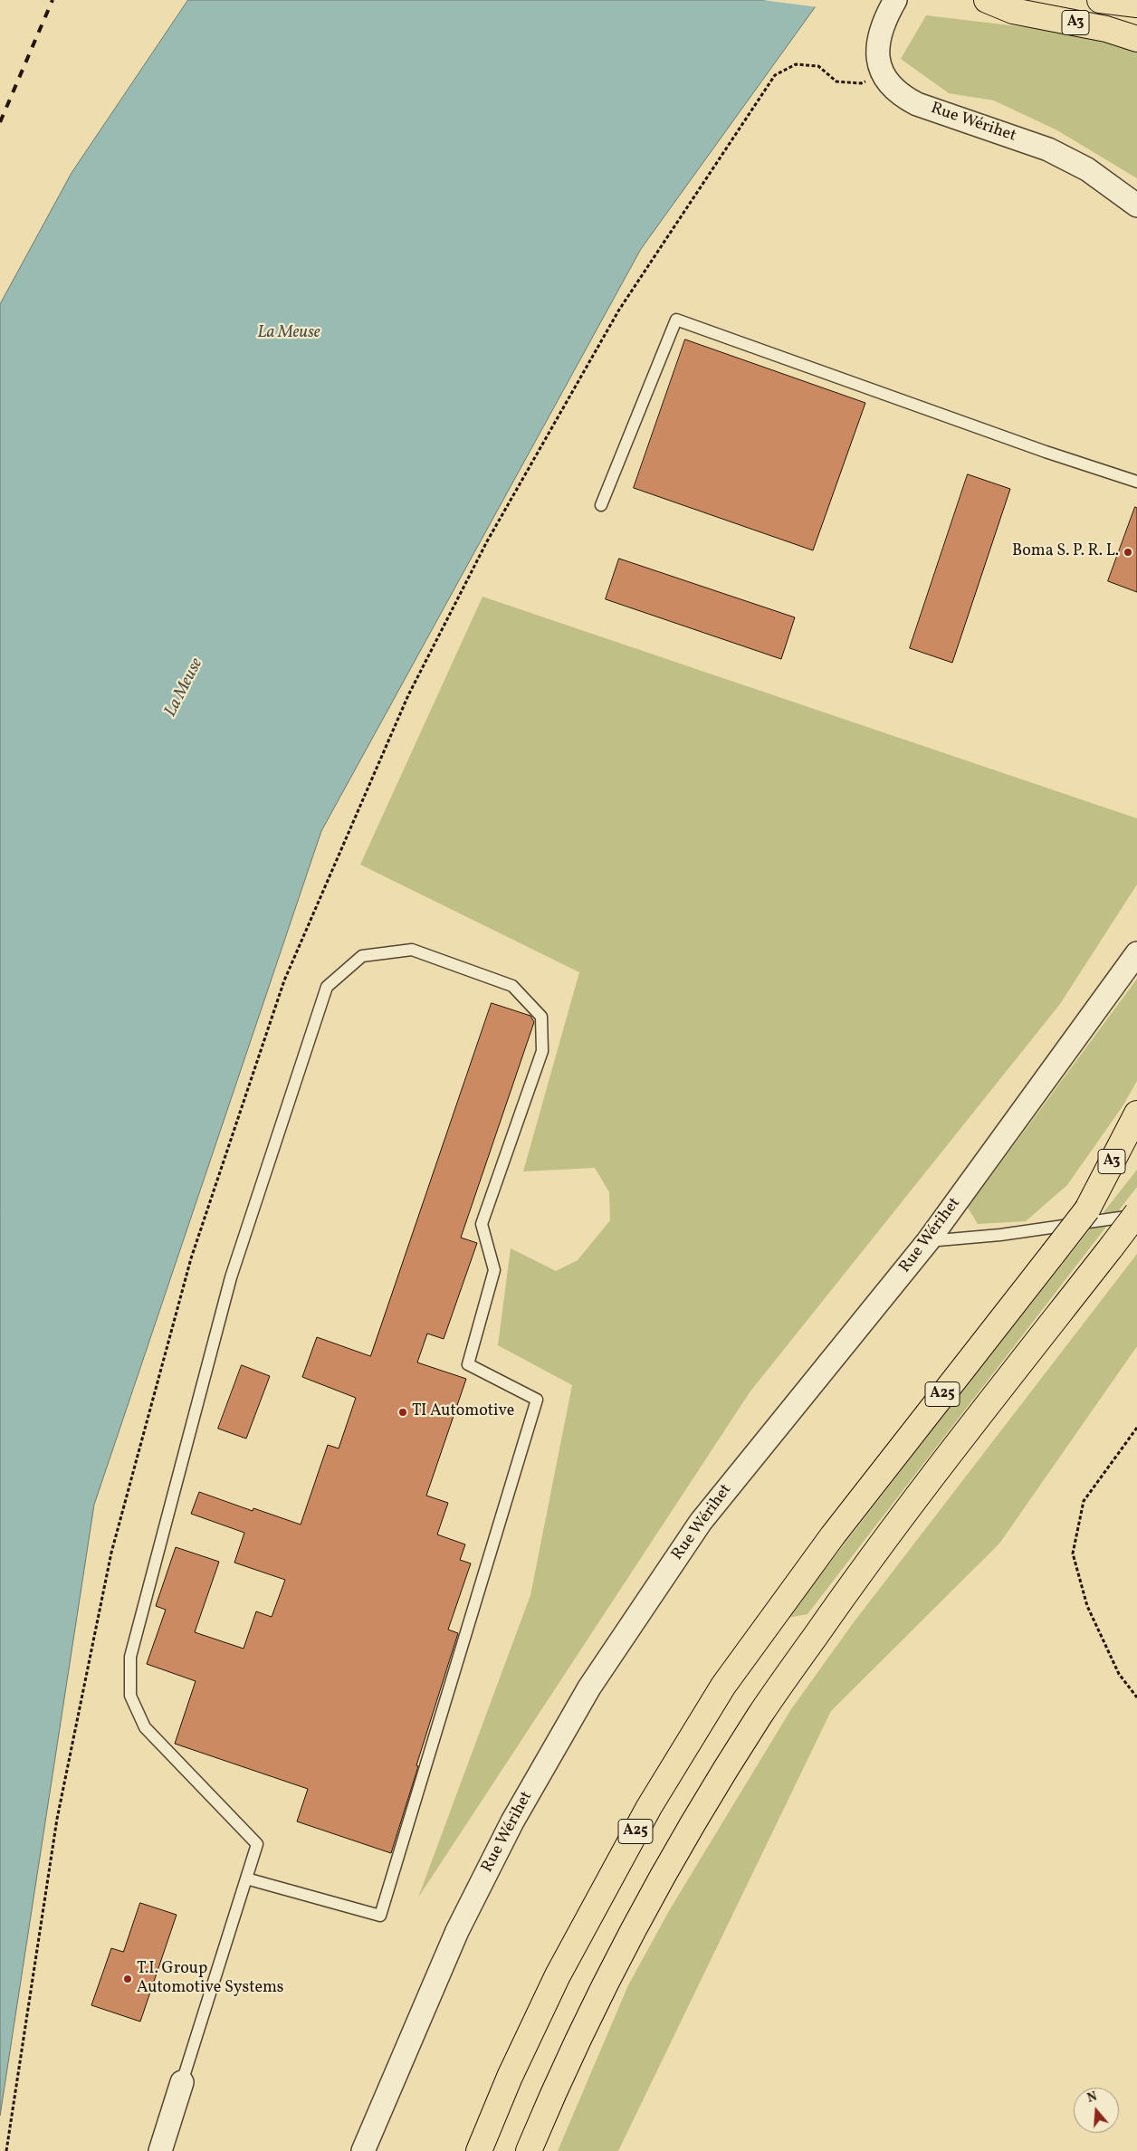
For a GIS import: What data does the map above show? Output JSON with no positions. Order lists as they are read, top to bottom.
{
  "streets": {
    "highway": ["A3", "A25"],
    "street": ["Rue Wérihet"]
  },
  "crossings": [
    ["A3", "A25"]
  ],
  "water": ["La Meuse"],
  "places": ["Boma S. P. R. L.", "TI Automotive", "T.I. Group Automotive Systems"],
  "north": "top"
}
